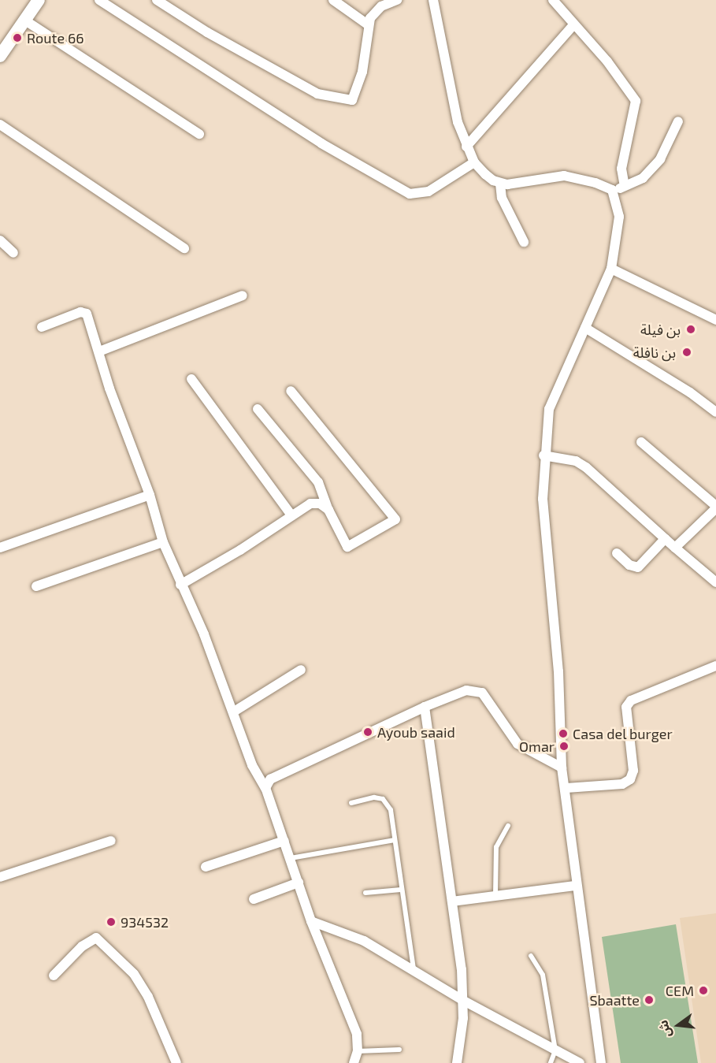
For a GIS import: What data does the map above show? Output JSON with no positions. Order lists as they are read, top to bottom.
{
  "places": [
    "Route 66",
    "بن فيلة",
    "بن نافلة",
    "Ayoub saaid",
    "Casa del burger",
    "Omar",
    "934532",
    "CEM",
    "Sbaatte"
  ],
  "north": "left"
}
